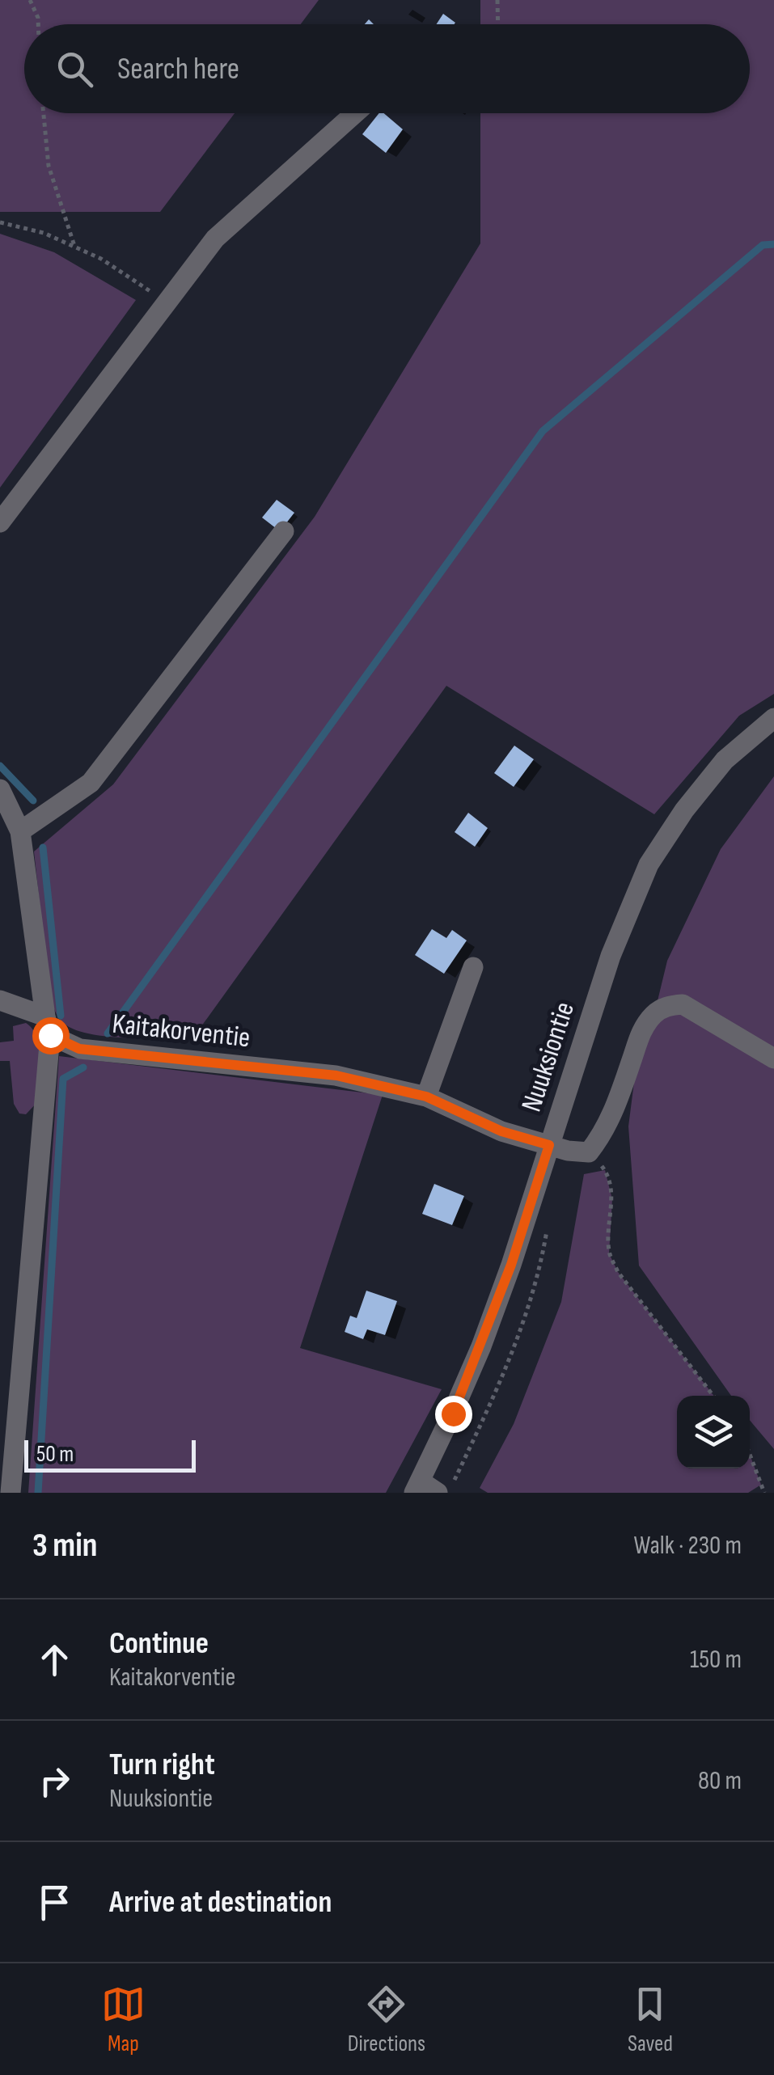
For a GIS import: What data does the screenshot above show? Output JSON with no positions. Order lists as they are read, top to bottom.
{
  "streets": {
    "street": ["Kaitakorventie", "Nuuksiontie"]
  },
  "crossings": [
    ["Kaitakorventie", "Nuuksiontie"]
  ],
  "scale_bar": "50 m",
  "page": {
    "search": "Search here",
    "scale": "50 m",
    "heading": ["3 min", "Walk · 230 m"],
    "list": [
      ["Continue", "Kaitakorventie", "150 m"],
      ["Turn right", "Nuuksiontie", "80 m"],
      "Arrive at destination"
    ],
    "nav": ["Map", "Directions", "Saved"]
  }
}
